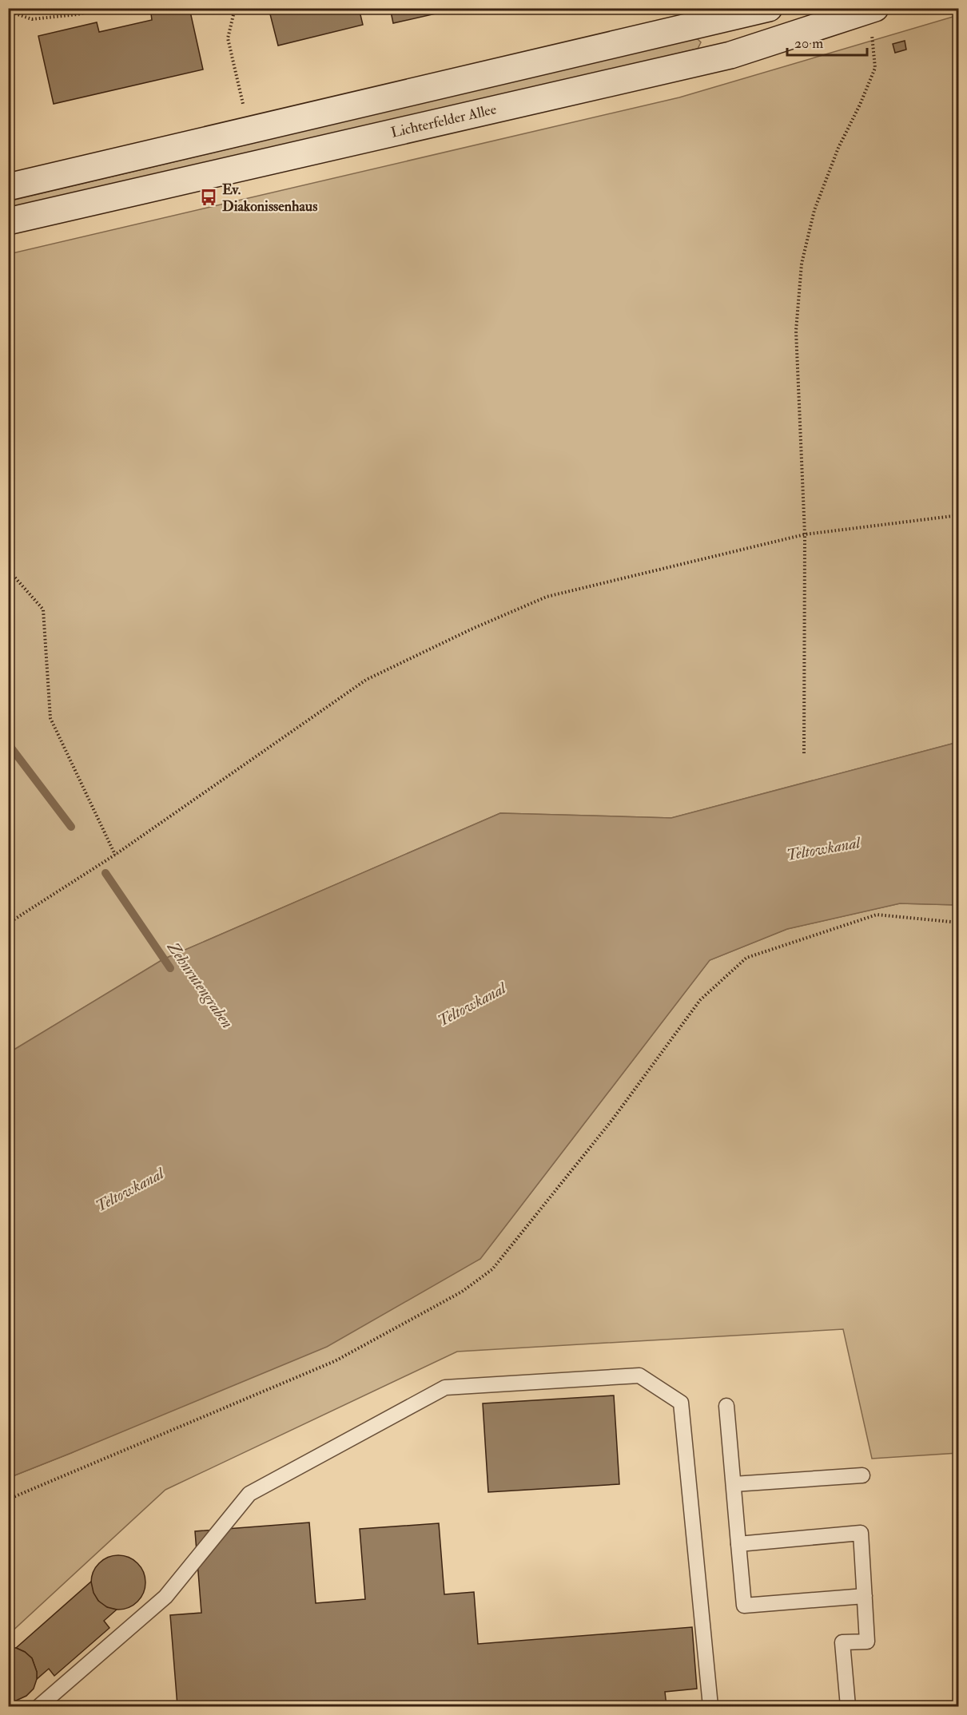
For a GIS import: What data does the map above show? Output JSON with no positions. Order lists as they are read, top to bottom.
{
  "streets": {
    "main road": ["Lichterfelder Allee"]
  },
  "water": ["Teltowkanal", "Zehnrutengraben"],
  "places": {
    "bus stop": ["Ev. Diakonissenhaus"]
  },
  "scale_bar": "20 m"
}
